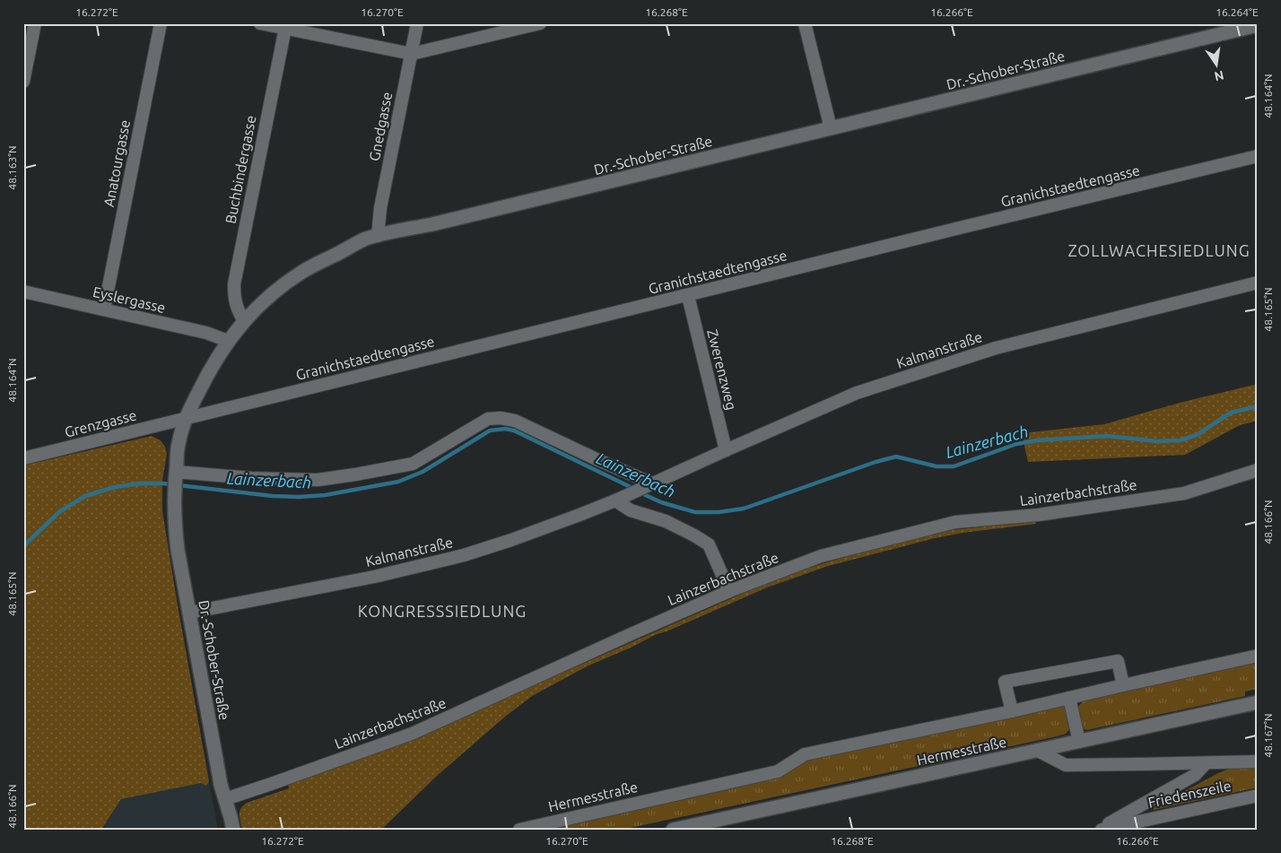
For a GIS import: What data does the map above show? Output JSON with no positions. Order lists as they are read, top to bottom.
{
  "streets": {
    "street": [
      "Dr.-Schober-Straße",
      "Gnedgasse",
      "Anatourgasse",
      "Buchbindergasse",
      "Granichstaedtengasse",
      "Eyslergasse",
      "Kalmanstraße",
      "Zwerenzweg",
      "Grenzgasse",
      "Lainzerbachstraße",
      "Hermesstraße",
      "Friedenszeile"
    ]
  },
  "crossings": [
    ["Dr.-Schober-Straße", "Gnedgasse"],
    ["Dr.-Schober-Straße", "Buchbindergasse"],
    ["Dr.-Schober-Straße", "Granichstaedtengasse"],
    ["Dr.-Schober-Straße", "Eyslergasse"],
    ["Dr.-Schober-Straße", "Kalmanstraße"],
    ["Dr.-Schober-Straße", "Grenzgasse"],
    ["Dr.-Schober-Straße", "Lainzerbachstraße"],
    ["Anatourgasse", "Eyslergasse"],
    ["Granichstaedtengasse", "Zwerenzweg"],
    ["Granichstaedtengasse", "Grenzgasse"],
    ["Kalmanstraße", "Zwerenzweg"]
  ],
  "districts": ["ZOLLWACHESIEDLUNG", "KONGRESSSIEDLUNG"],
  "water": ["Lainzerbach"],
  "north": "bottom",
  "coordinates": [
    "16.272°E",
    "16.270°E",
    "16.268°E",
    "16.266°E",
    "16.264°E",
    "48.164°N",
    "48.163°N",
    "48.165°N",
    "48.166°N",
    "48.167°N"
  ]
}
